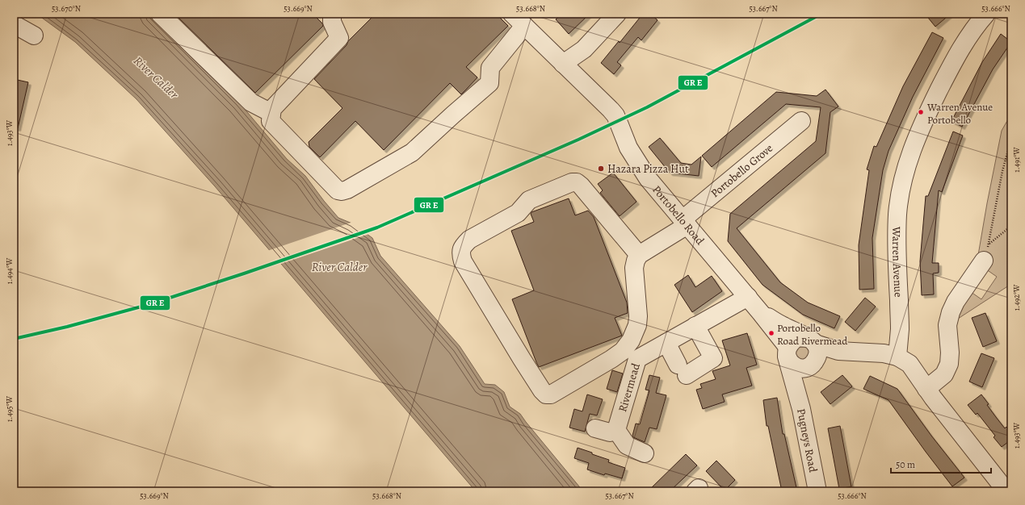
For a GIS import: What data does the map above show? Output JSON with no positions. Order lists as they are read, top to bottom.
{
  "streets": {
    "street": [
      "Portobello Grove",
      "Portobello Road",
      "Warren Avenue",
      "Rivermead",
      "Pugneys Road"
    ]
  },
  "crossings": [
    ["Portobello Grove", "Portobello Road"],
    ["Portobello Road", "Warren Avenue"],
    ["Portobello Road", "Rivermead"],
    ["Portobello Road", "Pugneys Road"]
  ],
  "water": ["River Calder"],
  "places": ["Warren Avenue Portobello", "Hazara Pizza Hut", "Portobello Road Rivermead"],
  "scale_bar": "50 m",
  "coordinates": [
    "53.670°N",
    "53.669°N",
    "53.668°N",
    "53.667°N",
    "53.666°N",
    "1.493°W",
    "1.491°W",
    "1.494°W",
    "1.492°W",
    "1.495°W"
  ]
}
